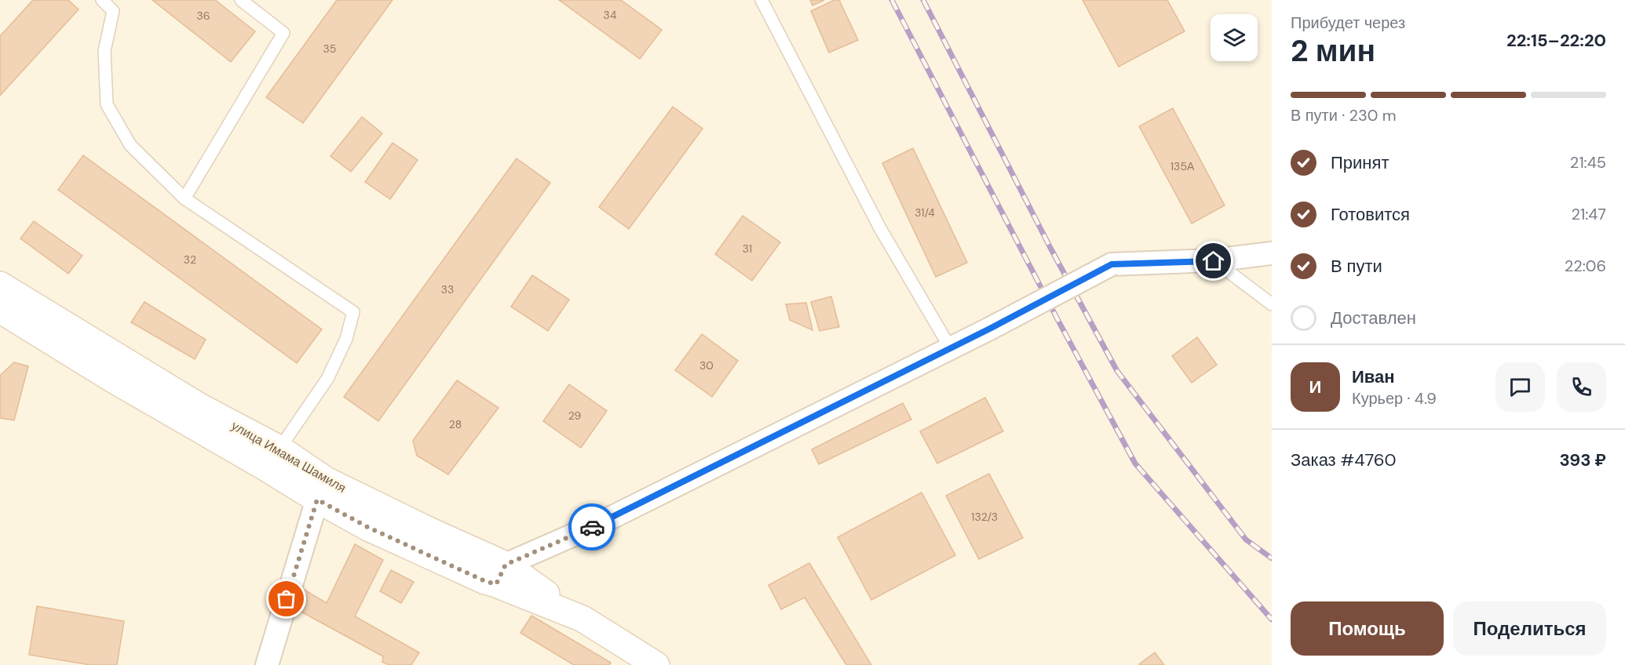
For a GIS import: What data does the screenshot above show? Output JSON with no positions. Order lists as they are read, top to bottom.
{
  "streets": {
    "main road": ["улица Имама Шамиля"]
  },
  "house_numbers": [
    "34",
    "36",
    "35",
    "135А",
    "31/4",
    "31",
    "32",
    "33",
    "30",
    "29",
    "28",
    "132/3"
  ],
  "page": {
    "heading": ["2 мин", "Прибудет через", "22:15–22:20"],
    "panel": [
      "Иван",
      "Курьер · 4.9",
      "Заказ #4760",
      "393 ₽"
    ],
    "bar": "В пути · 230 m",
    "list": [
      ["Принят", "21:45"],
      ["Готовится", "21:47"],
      ["В пути", "22:06"],
      "Доставлен"
    ],
    "round": "И",
    "buttons": ["Помощь", "Поделиться"]
  }
}
